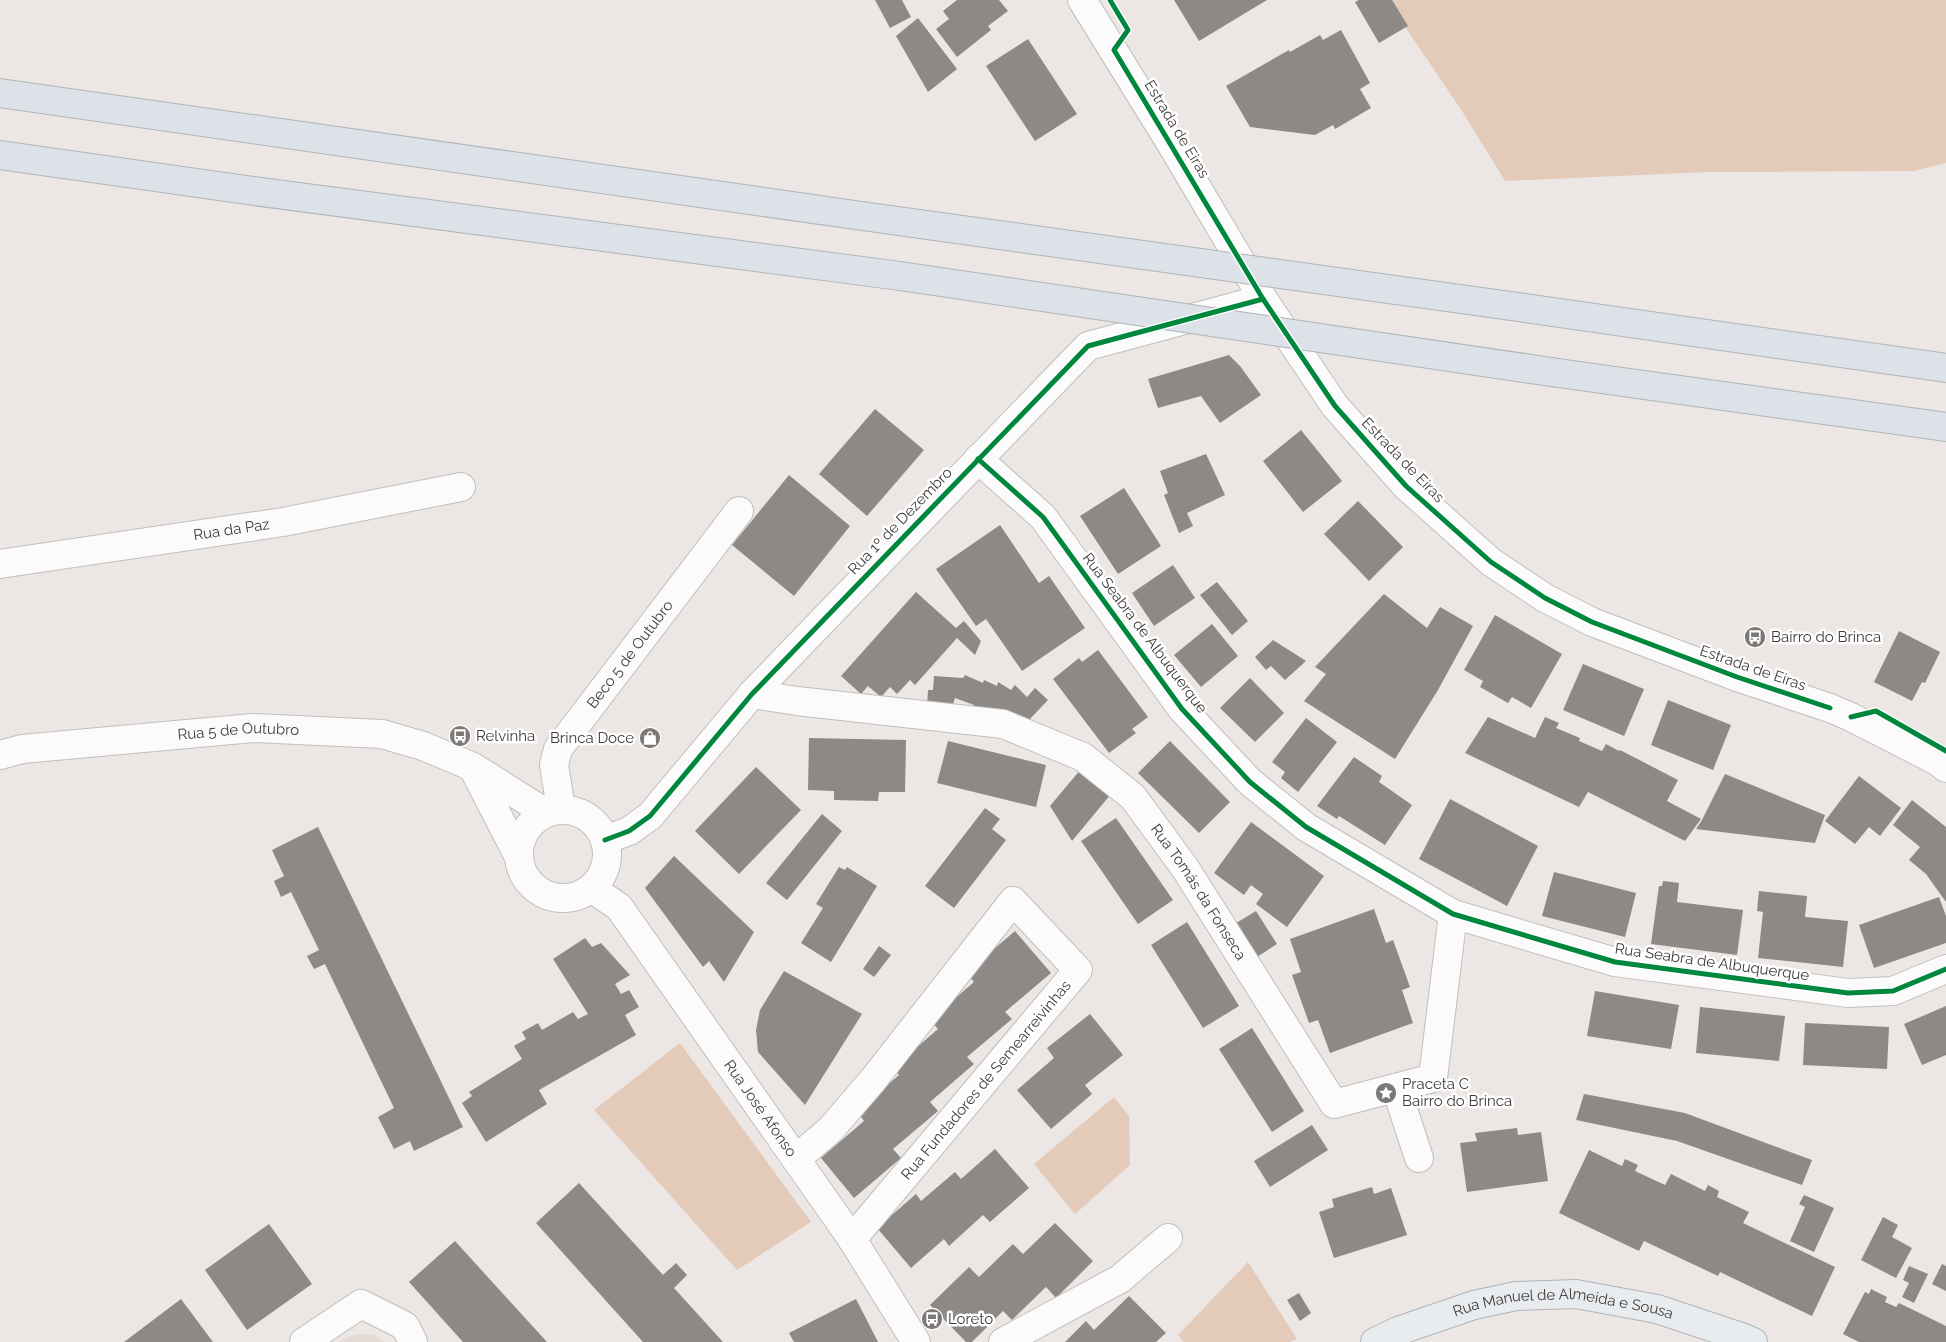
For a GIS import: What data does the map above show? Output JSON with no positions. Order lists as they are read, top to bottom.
{
  "streets": {
    "main road": ["Rua Manuel de Almeida e Sousa"],
    "street": [
      "Estrada de Eiras",
      "Rua 1º de Dezembro",
      "Rua da Paz",
      "Rua Seabra de Albuquerque",
      "Beco 5 de Outubro",
      "Rua 5 de Outubro",
      "Rua Tomás da Fonseca",
      "Rua Fundadores de Semearreivinhas",
      "Rua José Afonso"
    ]
  },
  "crossings": [
    ["Estrada de Eiras", "Rua 1º de Dezembro"],
    ["Rua 1º de Dezembro", "Rua Seabra de Albuquerque"],
    ["Rua 1º de Dezembro", "Beco 5 de Outubro"],
    ["Rua 1º de Dezembro", "Rua 5 de Outubro"],
    ["Rua 1º de Dezembro", "Rua Tomás da Fonseca"],
    ["Rua 1º de Dezembro", "Rua José Afonso"],
    ["Rua Seabra de Albuquerque", "Rua Tomás da Fonseca"],
    ["Beco 5 de Outubro", "Rua 5 de Outubro"],
    ["Beco 5 de Outubro", "Rua José Afonso"],
    ["Rua 5 de Outubro", "Rua José Afonso"],
    ["Rua Fundadores de Semearreivinhas", "Rua José Afonso"]
  ],
  "places": {
    "bus stop": ["Bairro do Brinca", "Relvinha", "Loreto"],
    "shop": ["Brinca Doce"],
    "place": ["Praceta C Bairro do Brinca"]
  }
}
